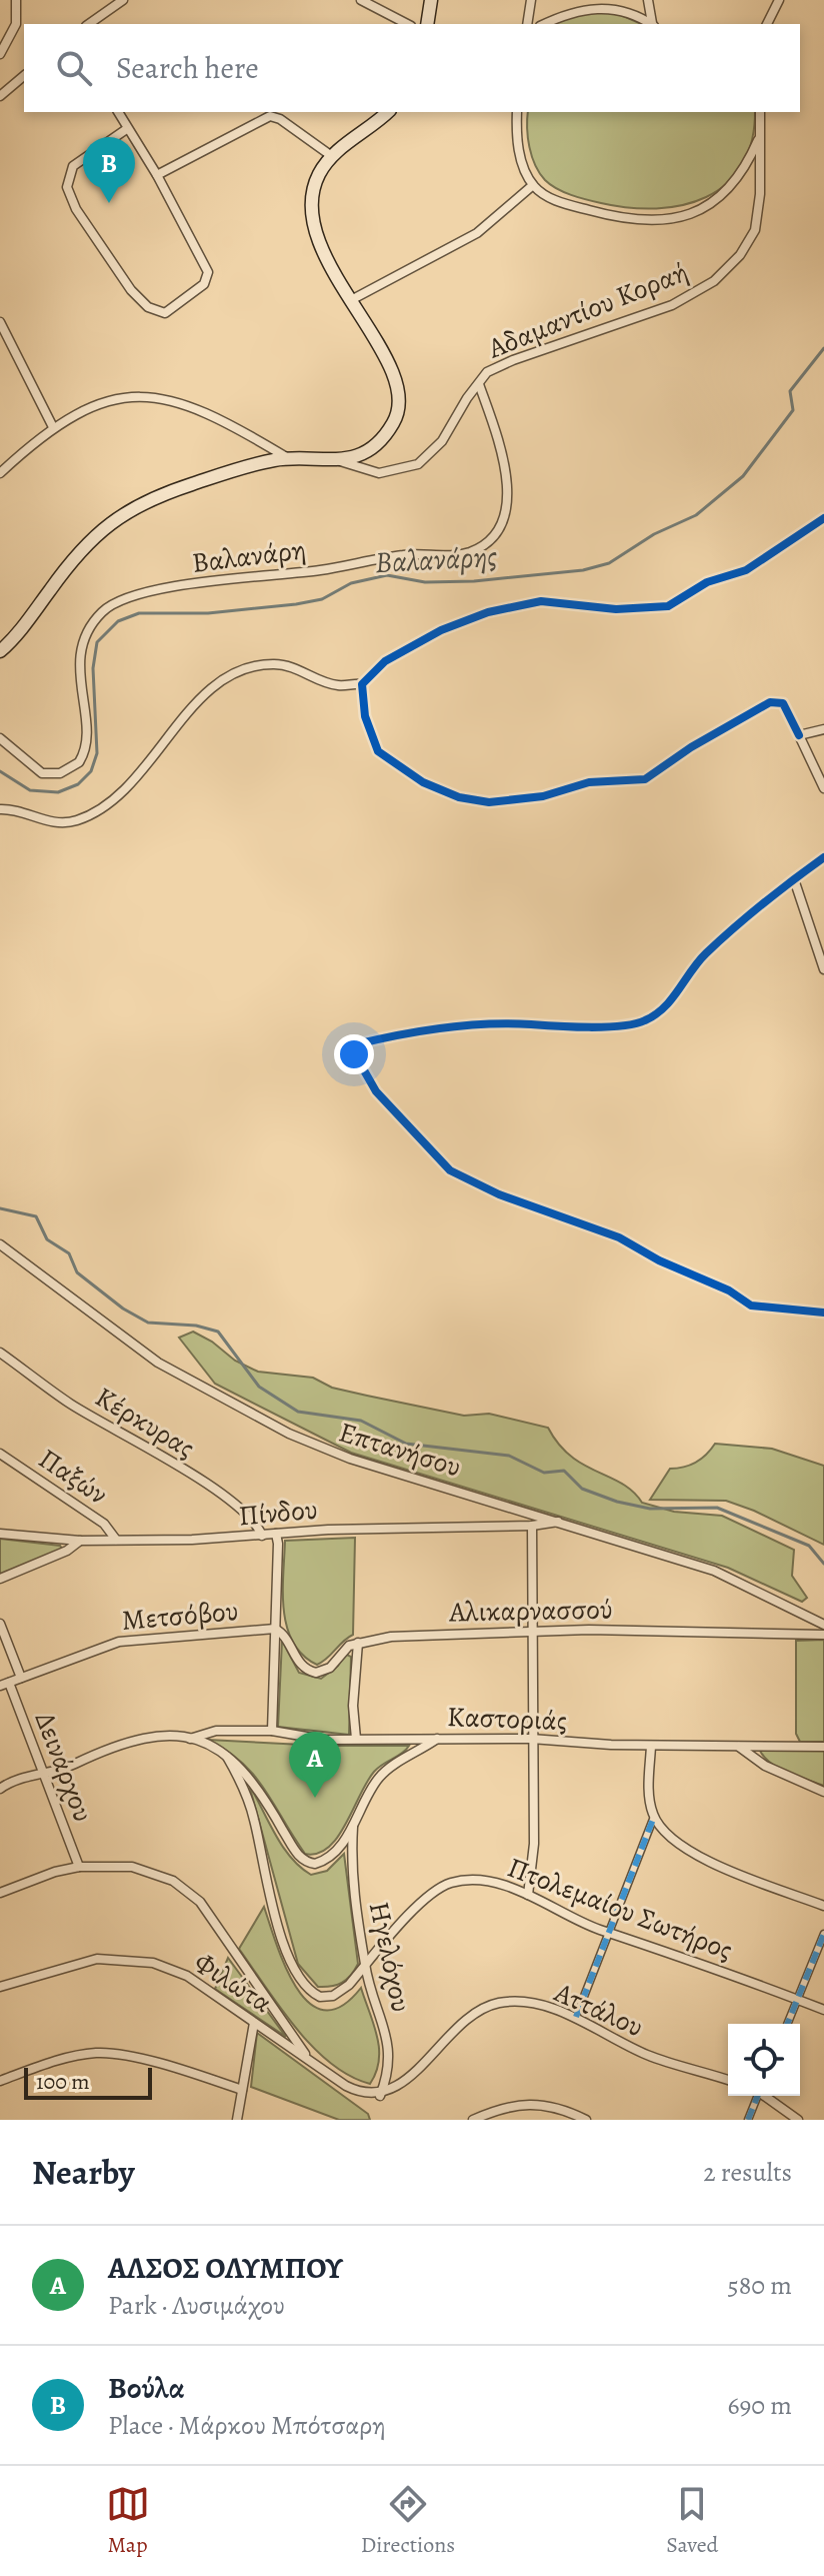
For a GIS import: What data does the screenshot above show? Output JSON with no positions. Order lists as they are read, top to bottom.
{
  "streets": {
    "street": [
      "Αδαμαντίου Κοραή",
      "Βαλανάρη",
      "Κέρκυρας",
      "Επτανήσου",
      "Παξών",
      "Πίνδου",
      "Αλικαρνασσού",
      "Μετσόβου",
      "Καστοριάς",
      "Δεινάρχου",
      "Πτολεμαίου Σωτήρος",
      "Ηγελόχου",
      "Φιλώτα",
      "Αττάλου"
    ]
  },
  "crossings": [
    ["Αδαμαντίου Κοραή", "Βαλανάρη"],
    ["Κέρκυρας", "Πίνδου"],
    ["Επτανήσου", "Πίνδου"],
    ["Παξών", "Πίνδου"],
    ["Μετσόβου", "Δεινάρχου"],
    ["Καστοριάς", "Δεινάρχου"],
    ["Καστοριάς", "Πτολεμαίου Σωτήρος"],
    ["Καστοριάς", "Ηγελόχου"],
    ["Πτολεμαίου Σωτήρος", "Ηγελόχου"],
    ["Ηγελόχου", "Φιλώτα"],
    ["Ηγελόχου", "Αττάλου"],
    ["Φιλώτα", "Αττάλου"]
  ],
  "water": ["Βαλανάρης"],
  "scale_bar": "100 m",
  "page": {
    "search": "Search here",
    "pins": ["B", "A"],
    "scale": "100 m",
    "heading": ["Nearby", "2 results"],
    "list": [
      {
        "mark": "A",
        "name": "ΑΛΣΟΣ ΟΛΥΜΠΟΥ",
        "note": "Park · Λυσιμάχου",
        "value": "580 m"
      },
      {
        "mark": "B",
        "name": "Βούλα",
        "note": "Place · Μάρκου Μπότσαρη",
        "value": "690 m"
      }
    ],
    "nav": ["Map", "Directions", "Saved"]
  }
}
